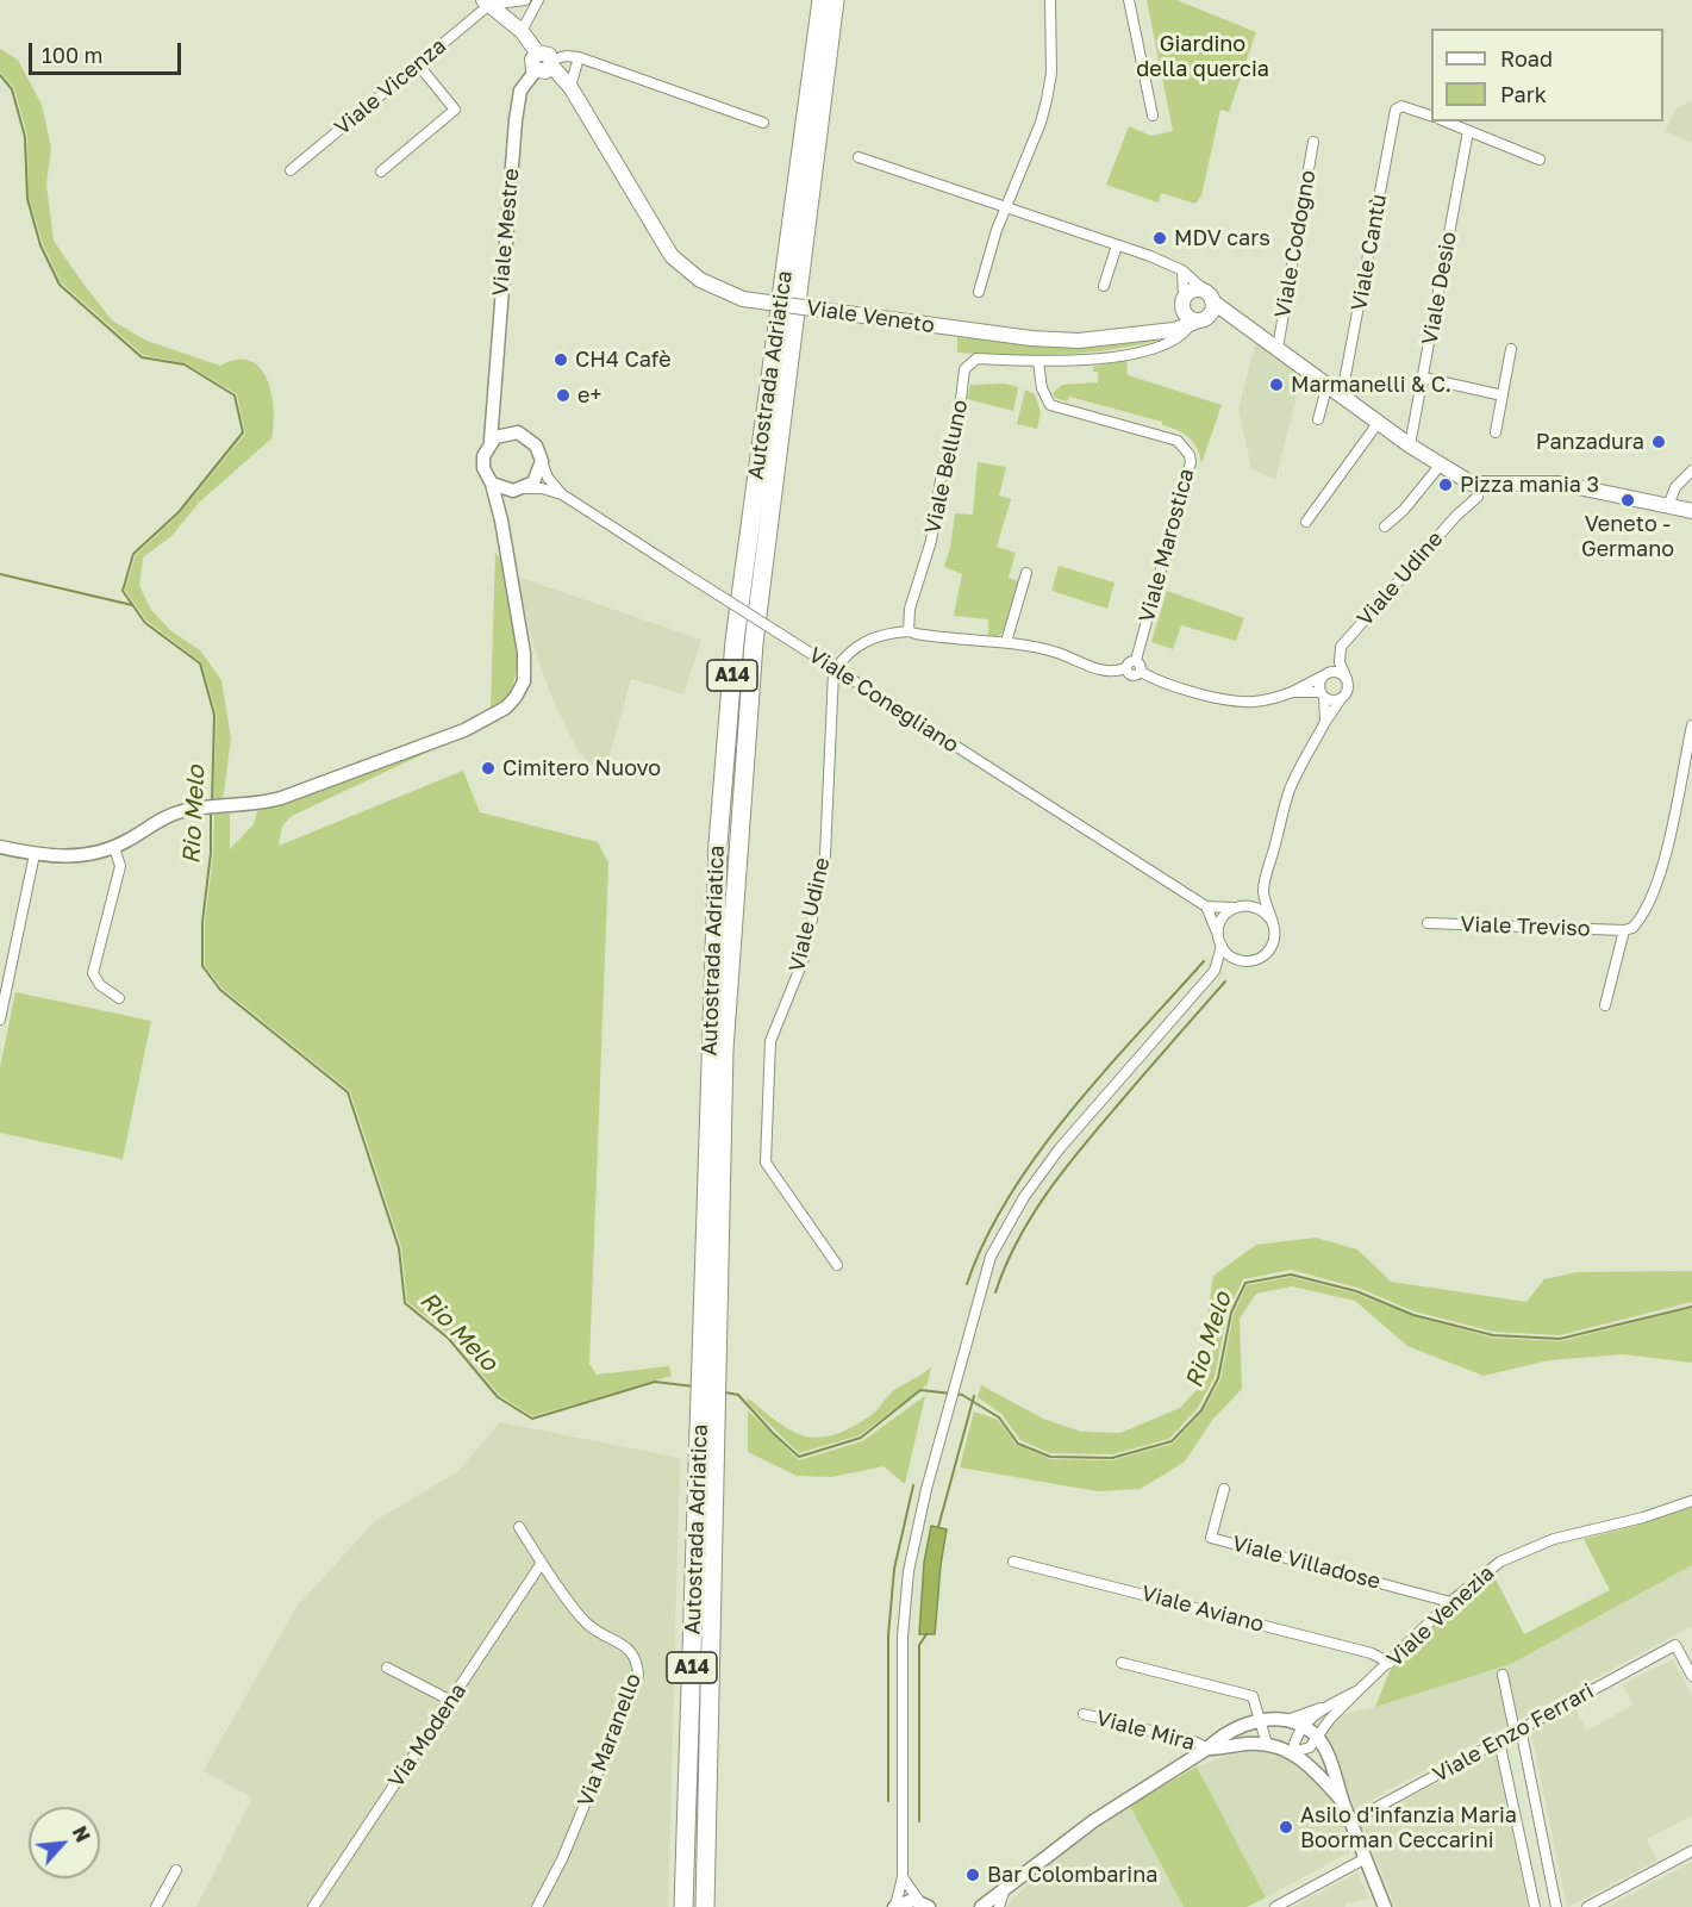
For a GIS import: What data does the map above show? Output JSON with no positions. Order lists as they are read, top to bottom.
{
  "streets": {
    "highway": ["Autostrada Adriatica", "A14"],
    "main road": ["Viale Veneto"],
    "street": [
      "Viale Vicenza",
      "Viale Mestre",
      "Viale Codogno",
      "Viale Cantù",
      "Viale Desio",
      "Viale Belluno",
      "Viale Marostica",
      "Viale Udine",
      "Viale Conegliano",
      "Viale Treviso",
      "Viale Villadose",
      "Viale Aviano",
      "Viale Venezia",
      "Viale Mira",
      "Viale Enzo Ferrari",
      "Via Modena",
      "Via Maranello"
    ]
  },
  "crossings": [
    ["Viale Vicenza", "Viale Veneto"],
    ["Viale Mestre", "Viale Veneto"],
    ["Viale Mestre", "Viale Conegliano"],
    ["Viale Codogno", "Viale Veneto"],
    ["Viale Cantù", "Viale Veneto"],
    ["Viale Desio", "Viale Veneto"],
    ["Viale Veneto", "Viale Belluno"],
    ["Viale Veneto", "Viale Udine"],
    ["Viale Belluno", "Viale Marostica"],
    ["Viale Belluno", "Viale Udine"],
    ["Viale Villadose", "Viale Venezia"],
    ["Viale Aviano", "Viale Venezia"],
    ["Viale Venezia", "Viale Mira"],
    ["Via Modena", "Via Maranello"]
  ],
  "water": ["Rio Melo"],
  "parks": ["Giardino della quercia"],
  "places": [
    "MDV cars",
    "CH4 Cafè",
    "Marmanelli & C.",
    "e+",
    "Panzadura",
    "Pizza mania 3",
    "Veneto - Germano",
    "Cimitero Nuovo",
    "Asilo d'infanzia Maria Boorman Ceccarini",
    "Bar Colombarina"
  ],
  "legend": ["Road", "Park"],
  "scale_bar": "100 m",
  "north": "top right"
}
